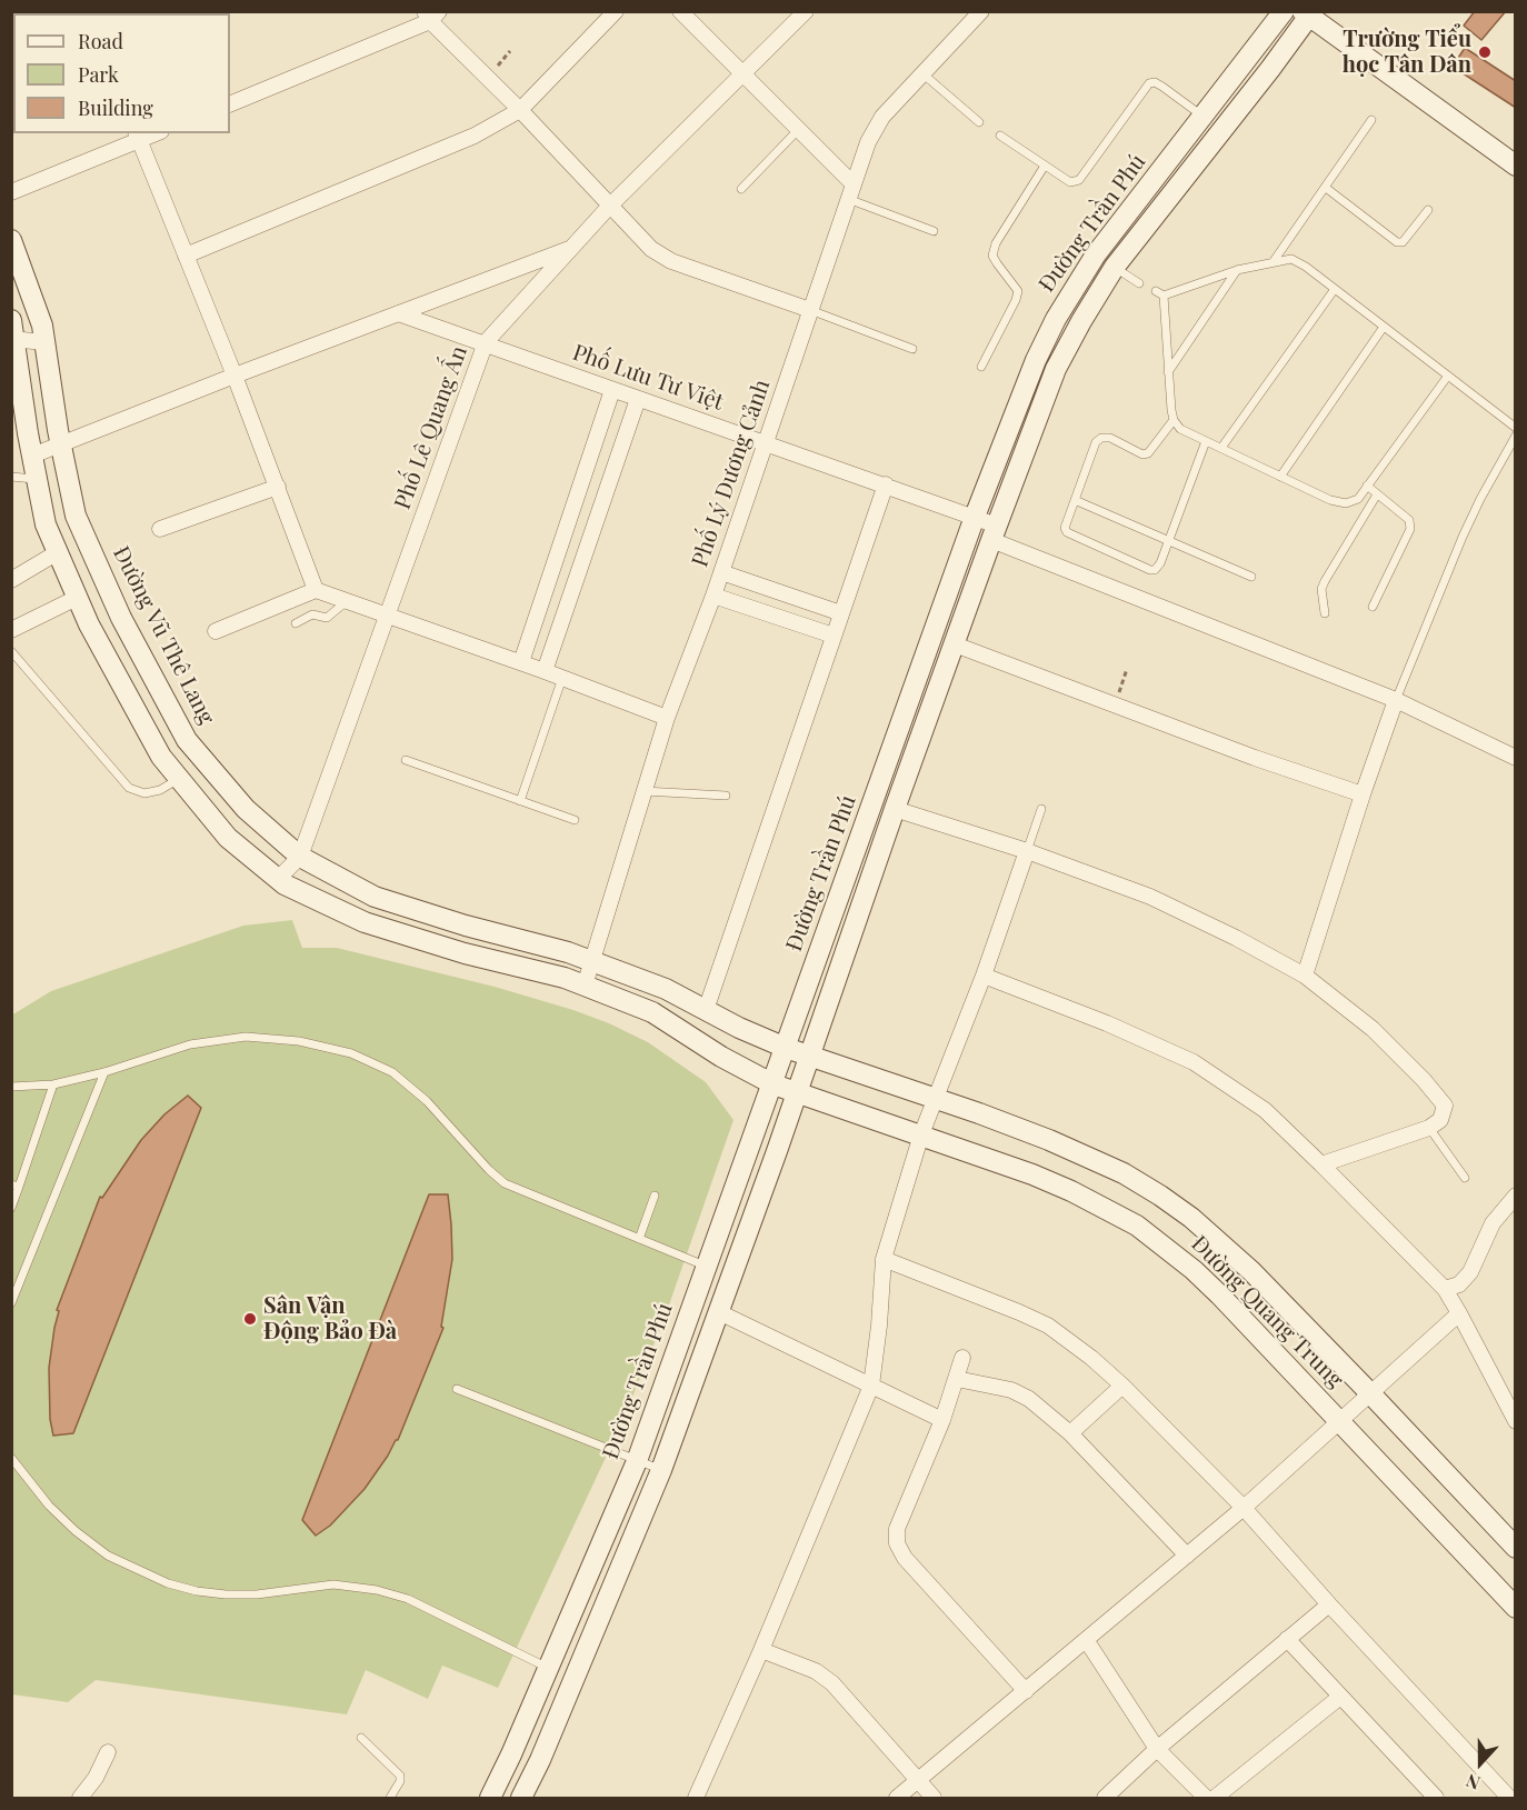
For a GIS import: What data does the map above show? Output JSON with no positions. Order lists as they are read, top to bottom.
{
  "streets": {
    "main road": ["Đường Trần Phú", "Đường Vũ Thê Lang", "Đường Quang Trung"],
    "street": ["Phố Lưu Tư Việt", "Phố Lê Quang Ấn", "Phố Lý Dương Cảnh"]
  },
  "crossings": [
    ["Đường Trần Phú", "Phố Lưu Tư Việt"],
    ["Đường Trần Phú", "Đường Vũ Thê Lang"],
    ["Đường Trần Phú", "Đường Quang Trung"],
    ["Phố Lưu Tư Việt", "Phố Lê Quang Ấn"],
    ["Phố Lưu Tư Việt", "Phố Lý Dương Cảnh"],
    ["Phố Lê Quang Ấn", "Đường Vũ Thê Lang"],
    ["Phố Lý Dương Cảnh", "Đường Vũ Thê Lang"],
    ["Đường Vũ Thê Lang", "Đường Quang Trung"]
  ],
  "places": ["Trường Tiểu học Tân Dân", "Sân Vận Động Bảo Đà"],
  "legend": ["Road", "Park", "Building"],
  "north": "bottom"
}
